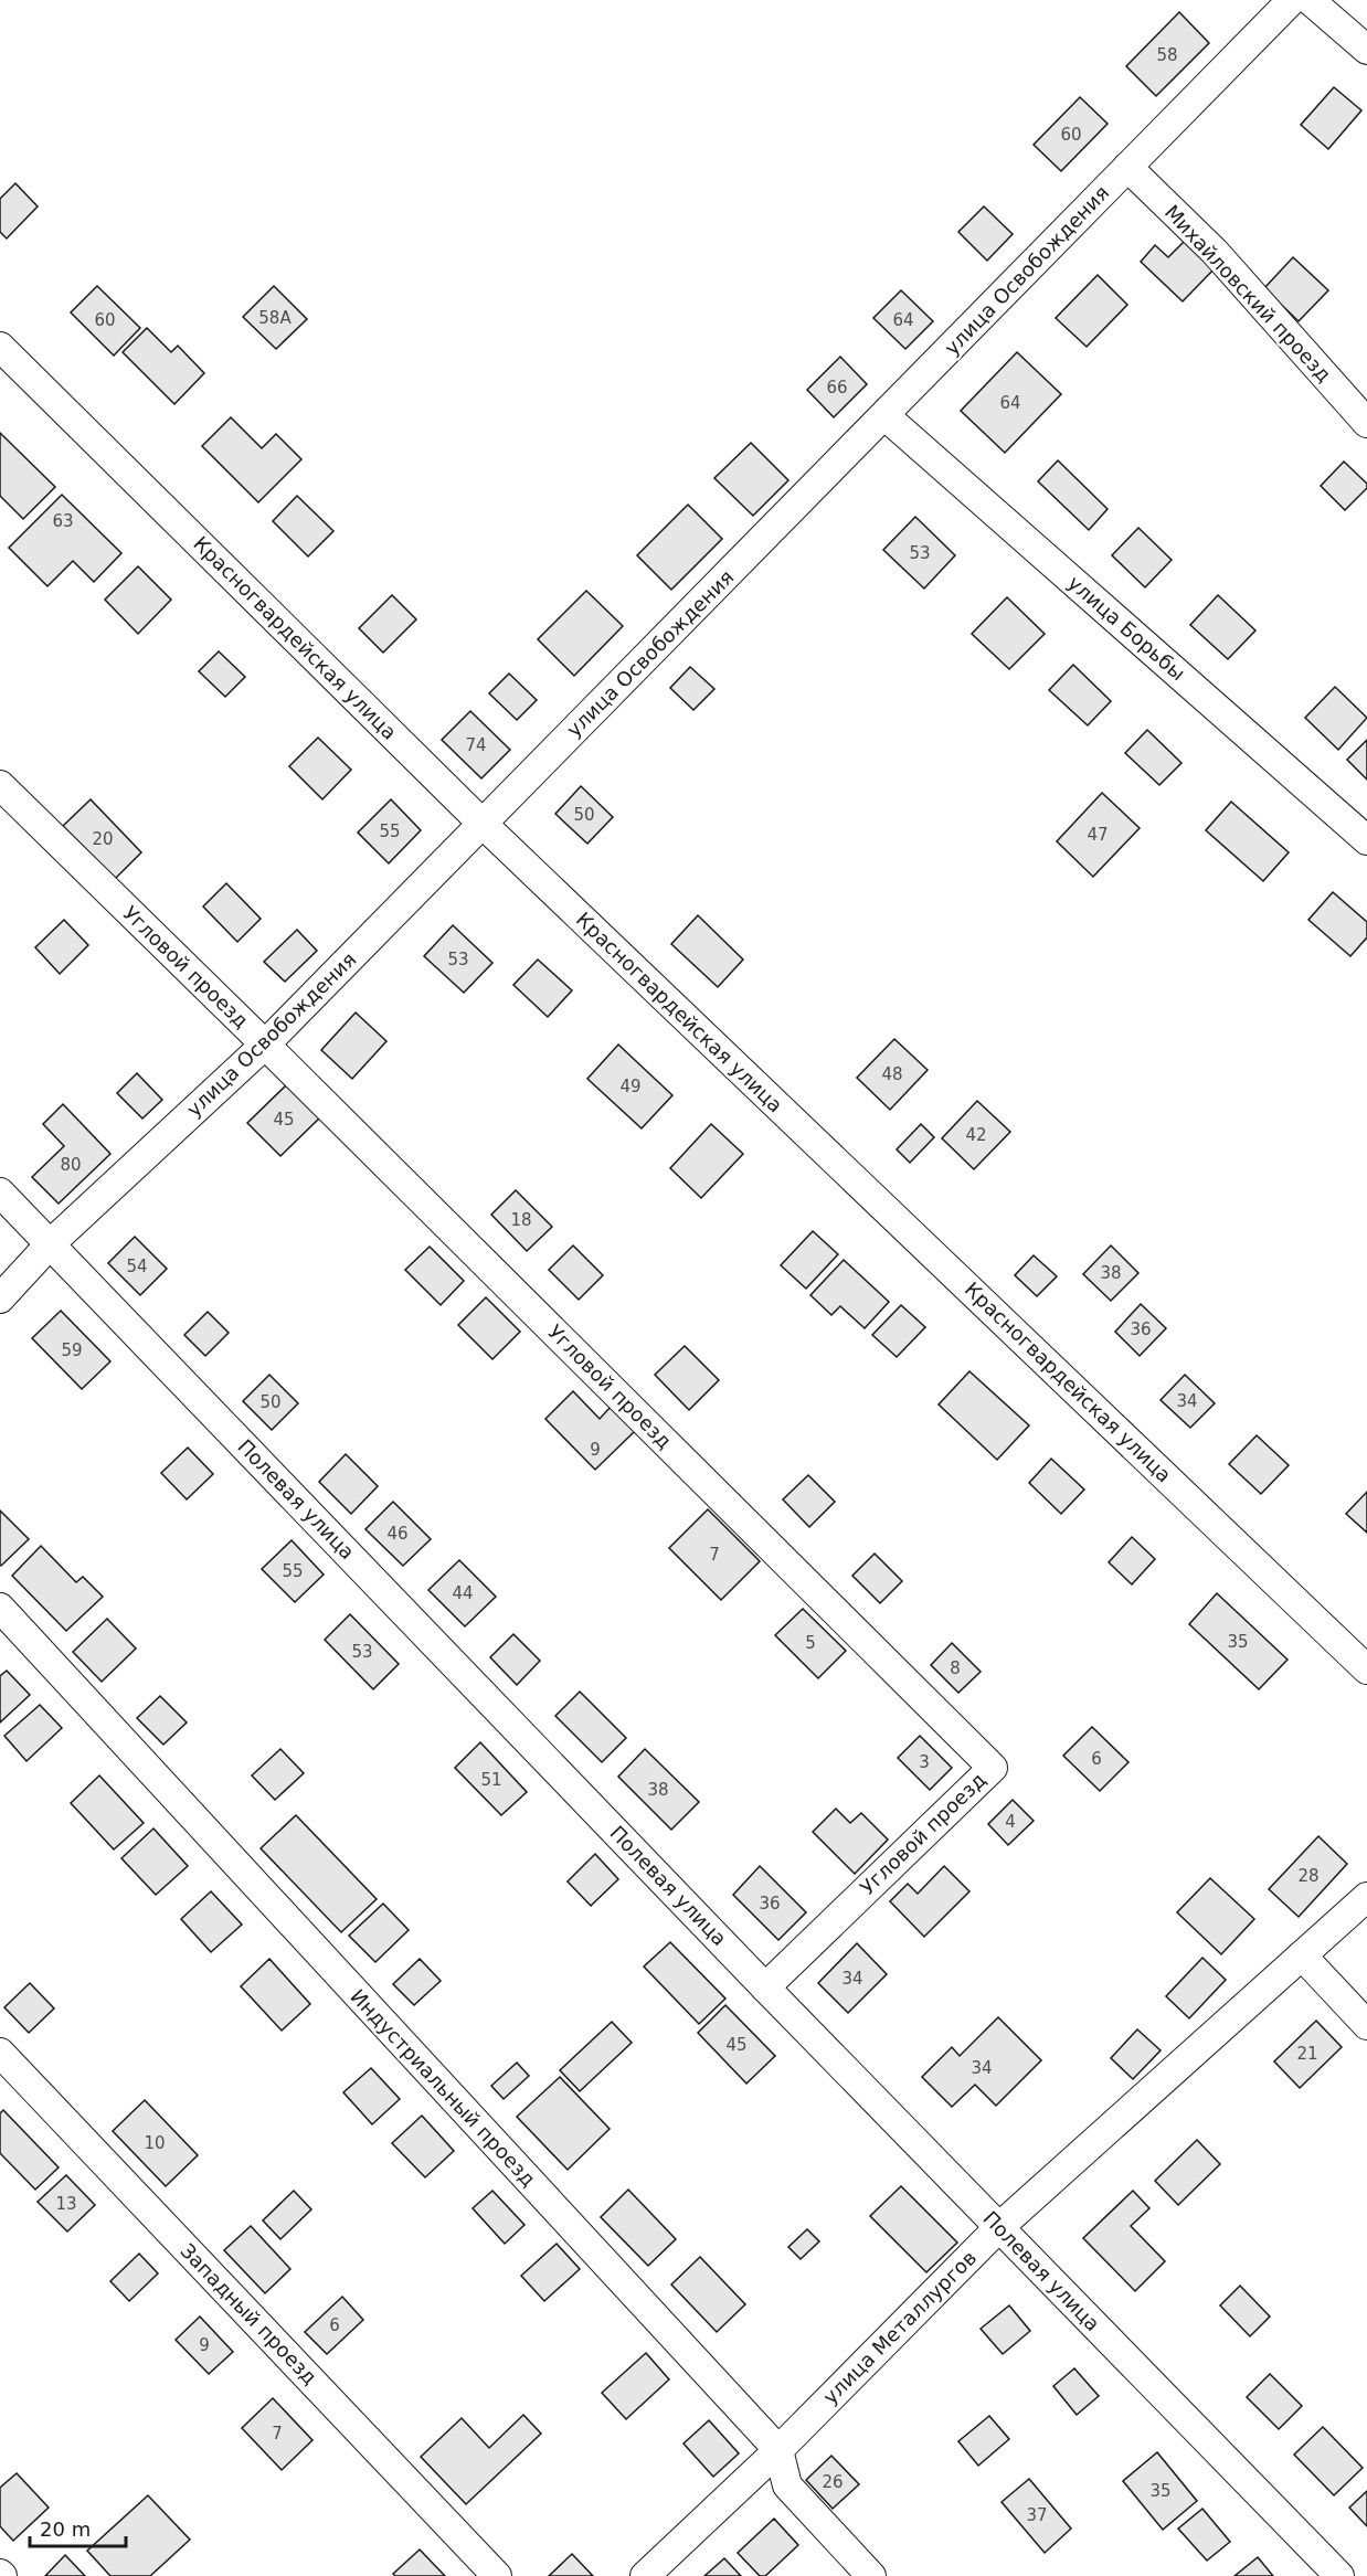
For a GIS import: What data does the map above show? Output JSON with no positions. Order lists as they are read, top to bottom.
{
  "streets": {
    "street": [
      "улица Освобождения",
      "Михайловский проезд",
      "улица Борьбы",
      "Красногвардейская улица",
      "Угловой проезд",
      "Полевая улица",
      "Индустриальный проезд",
      "Западный проезд",
      "улица Металлургов"
    ]
  },
  "crossings": [
    ["улица Освобождения", "Михайловский проезд"],
    ["улица Освобождения", "улица Борьбы"],
    ["улица Освобождения", "Красногвардейская улица"],
    ["улица Освобождения", "Угловой проезд"],
    ["улица Освобождения", "Полевая улица"],
    ["Угловой проезд", "Полевая улица"],
    ["Полевая улица", "улица Металлургов"],
    ["Индустриальный проезд", "улица Металлургов"]
  ],
  "house_numbers": [
    "58",
    "60",
    "58А",
    "60",
    "64",
    "66",
    "64",
    "63",
    "53",
    "74",
    "50",
    "55",
    "47",
    "20",
    "53",
    "48",
    "49",
    "45",
    "42",
    "80",
    "18",
    "54",
    "38",
    "36",
    "59",
    "34",
    "50",
    "9",
    "46",
    "7",
    "55",
    "44",
    "35",
    "5",
    "53",
    "8",
    "6",
    "3",
    "51",
    "38",
    "4",
    "28",
    "36",
    "34",
    "45",
    "21",
    "34",
    "10",
    "13",
    "6",
    "9",
    "7",
    "26",
    "35",
    "37"
  ],
  "scale_bar": "20 m"
}
